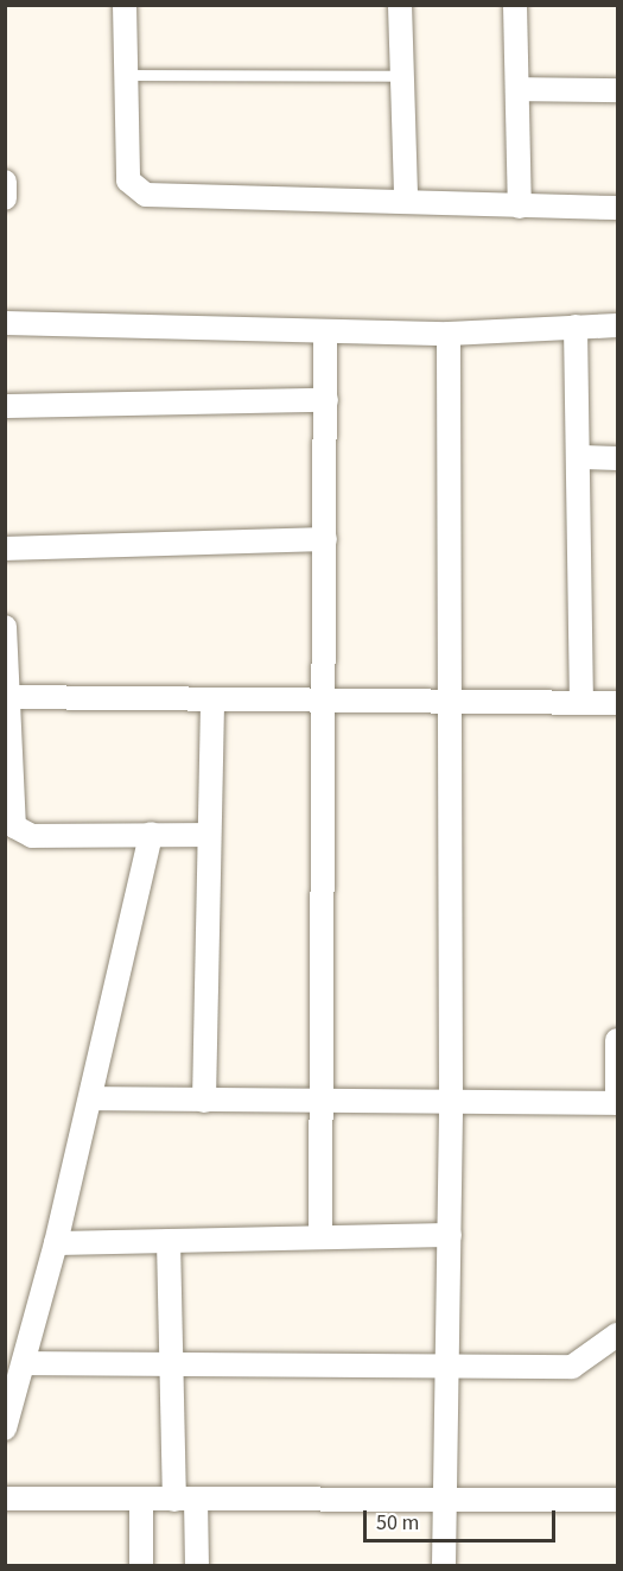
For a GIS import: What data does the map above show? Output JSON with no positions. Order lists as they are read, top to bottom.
{
  "scale_bar": "50 m"
}
